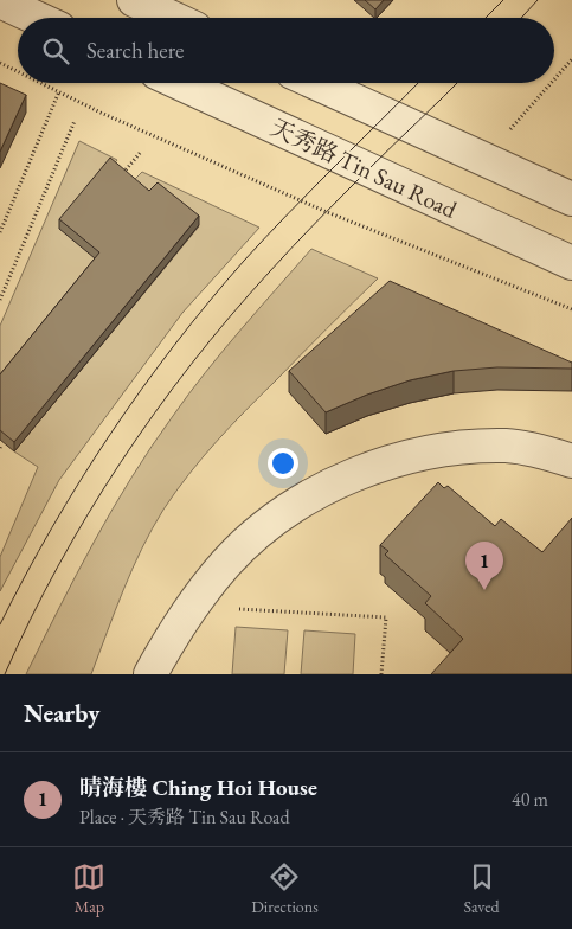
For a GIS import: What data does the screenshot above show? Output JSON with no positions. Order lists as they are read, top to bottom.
{
  "streets": {
    "street": ["天秀路 Tin Sau Road"]
  },
  "page": {
    "search": "Search here",
    "pins": "1",
    "heading": "Nearby",
    "list": [
      {
        "mark": "1",
        "name": "晴海樓 Ching Hoi House",
        "note": "Place · 天秀路 Tin Sau Road",
        "value": "40 m"
      }
    ],
    "nav": ["Map", "Directions", "Saved"]
  }
}
